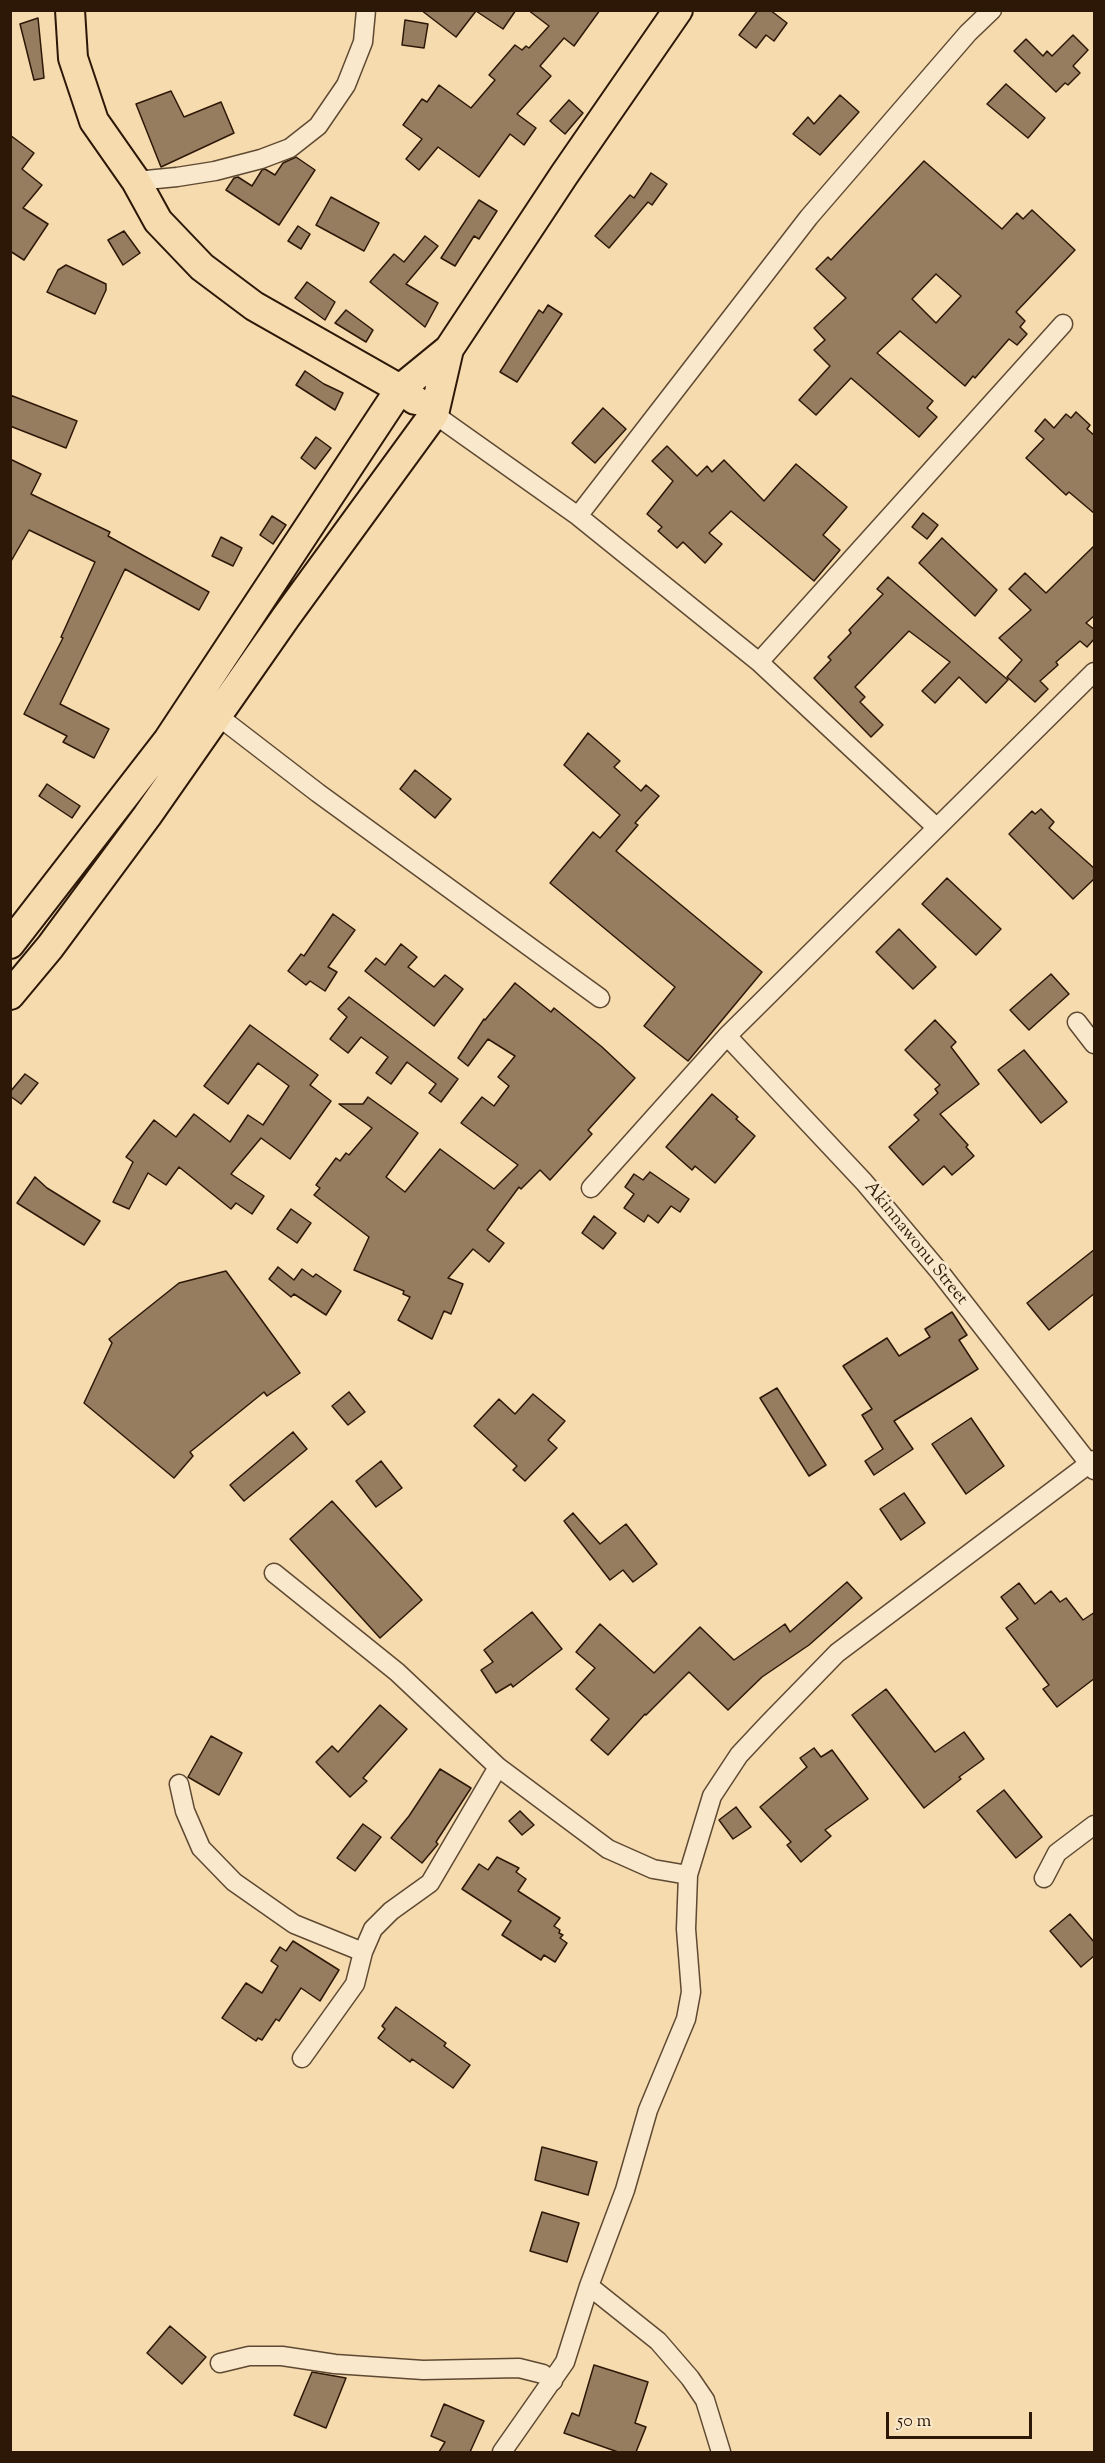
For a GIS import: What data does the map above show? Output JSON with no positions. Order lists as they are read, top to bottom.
{
  "streets": {
    "street": ["Akinnawonu Street"]
  },
  "scale_bar": "50 m"
}
